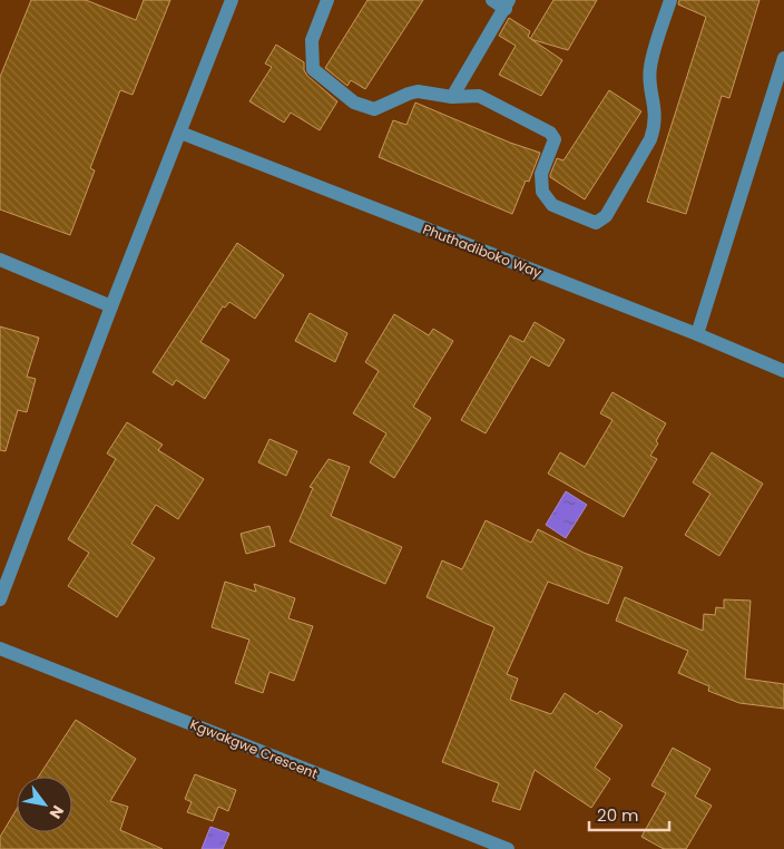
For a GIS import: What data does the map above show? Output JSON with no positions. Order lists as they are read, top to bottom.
{
  "streets": {
    "street": ["Phuthadiboko Way", "Kgwakgwe Crescent"]
  },
  "scale_bar": "20 m",
  "north": "bottom right"
}
